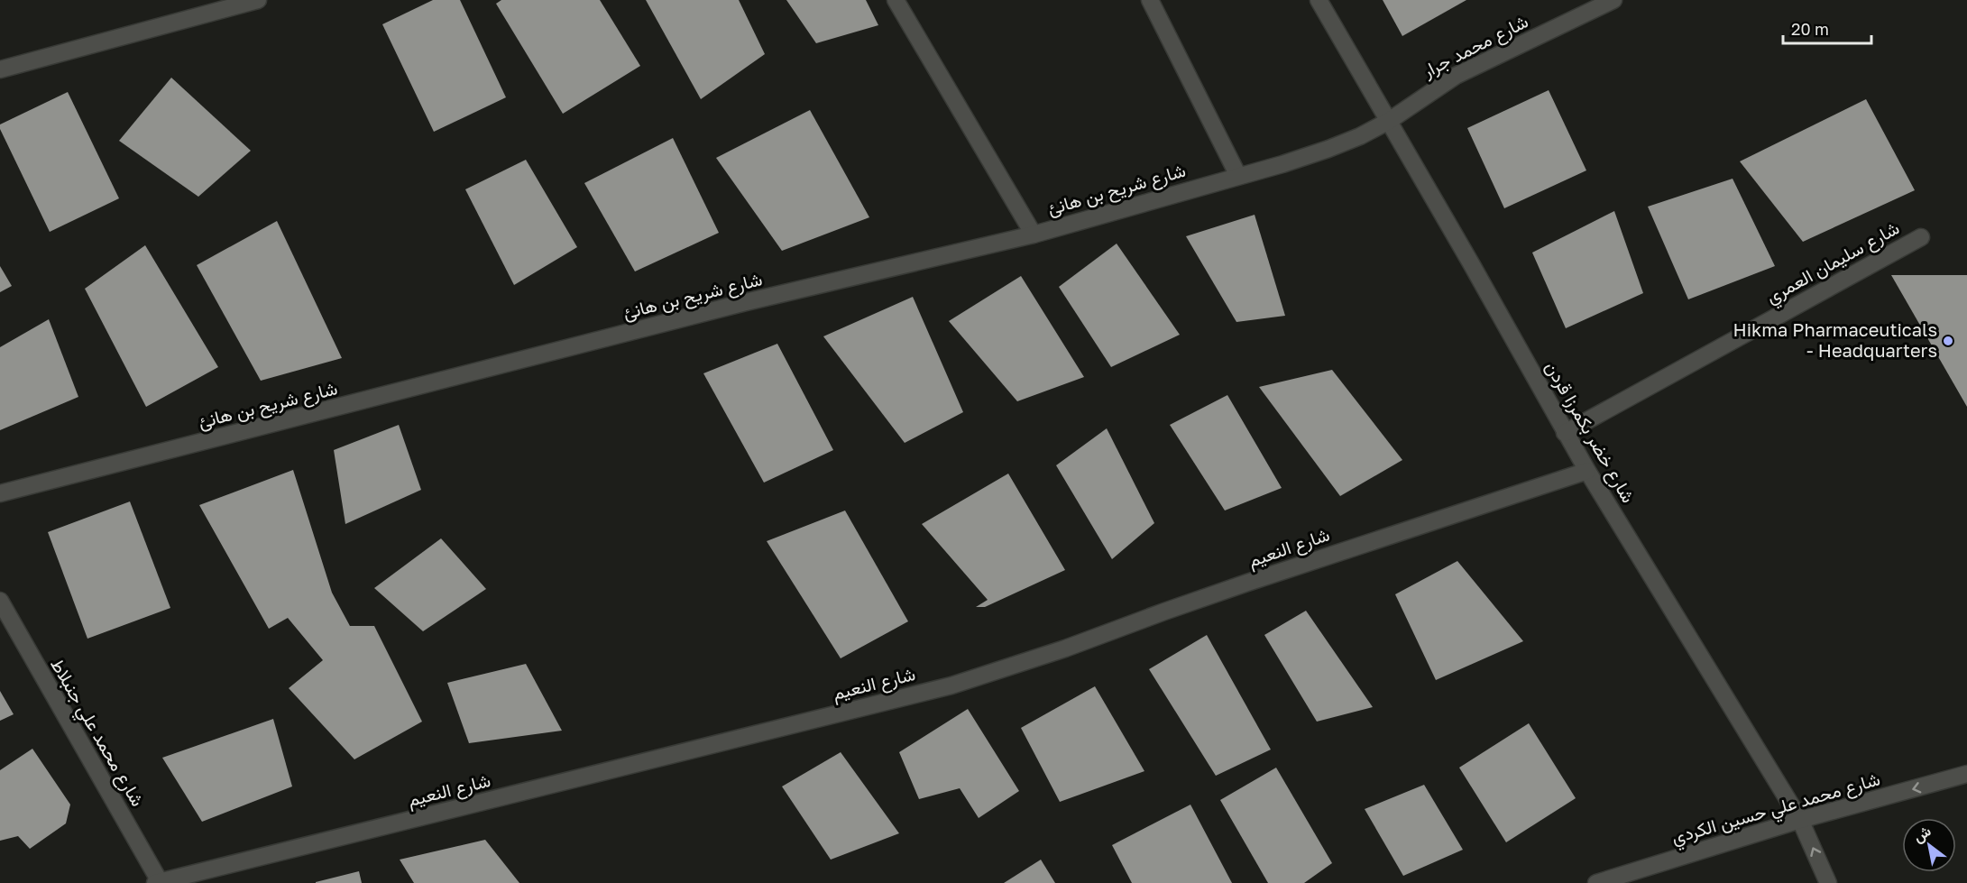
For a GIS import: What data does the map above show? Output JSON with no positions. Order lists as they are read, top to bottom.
{
  "streets": {
    "street": [
      "شارع محمد جرار",
      "شارع شريح بن هانئ",
      "شارع سليمان العمري",
      "شارع خضر بكمرزا قردن",
      "شارع النعيم",
      "شارع محمد علي جنبلاط",
      "شارع محمد علي حسين الكردي"
    ]
  },
  "crossings": [
    ["شارع محمد جرار", "شارع شريح بن هانئ"],
    ["شارع محمد جرار", "شارع خضر بكمرزا قردن"],
    ["شارع شريح بن هانئ", "شارع خضر بكمرزا قردن"],
    ["شارع سليمان العمري", "شارع خضر بكمرزا قردن"],
    ["شارع خضر بكمرزا قردن", "شارع النعيم"],
    ["شارع خضر بكمرزا قردن", "شارع محمد علي حسين الكردي"],
    ["شارع النعيم", "شارع محمد علي جنبلاط"]
  ],
  "one_way": ["شارع محمد علي حسين الكردي"],
  "places": ["Hikma Pharmaceuticals - Headquarters"],
  "scale_bar": "20 m",
  "north": "top left"
}
